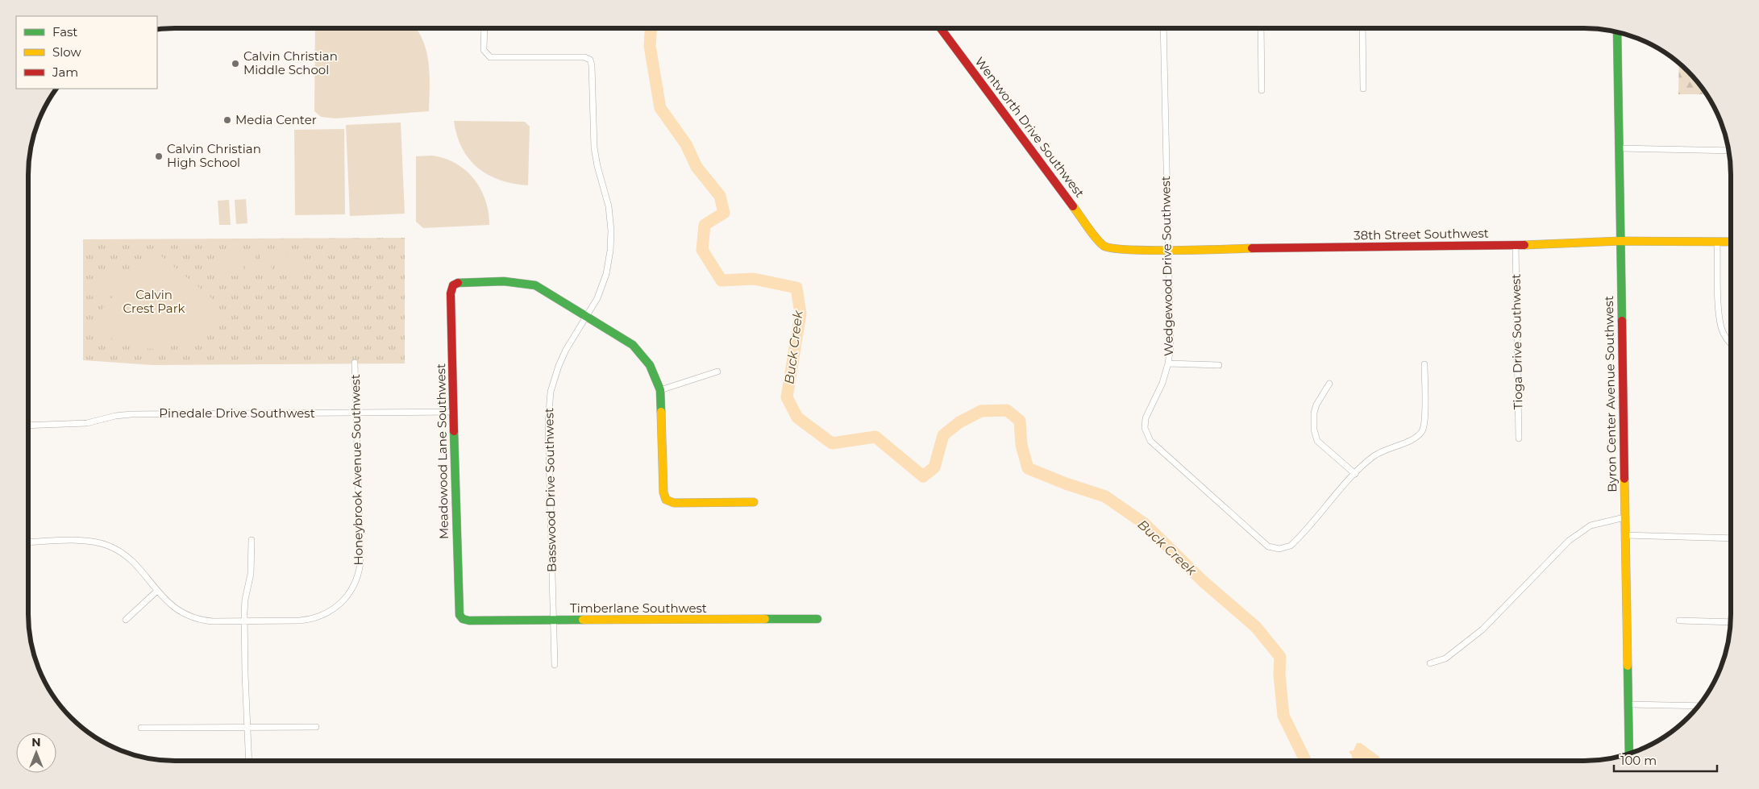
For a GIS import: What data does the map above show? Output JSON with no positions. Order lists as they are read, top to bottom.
{
  "streets": {
    "street": [
      "Wentworth Drive Southwest",
      "38th Street Southwest",
      "Wedgewood Drive Southwest",
      "Tioga Drive Southwest",
      "Byron Center Avenue Southwest",
      "Pinedale Drive Southwest",
      "Meadowood Lane Southwest",
      "Honeybrook Avenue Southwest",
      "Basswood Drive Southwest",
      "Timberlane Southwest"
    ]
  },
  "crossings": [
    ["Wentworth Drive Southwest", "38th Street Southwest"],
    ["38th Street Southwest", "Wedgewood Drive Southwest"],
    ["38th Street Southwest", "Tioga Drive Southwest"],
    ["38th Street Southwest", "Byron Center Avenue Southwest"],
    ["Pinedale Drive Southwest", "Meadowood Lane Southwest"],
    ["Pinedale Drive Southwest", "Honeybrook Avenue Southwest"],
    ["Meadowood Lane Southwest", "Basswood Drive Southwest"],
    ["Meadowood Lane Southwest", "Timberlane Southwest"],
    ["Basswood Drive Southwest", "Timberlane Southwest"]
  ],
  "water": ["Buck Creek"],
  "parks": ["Calvin Crest Park"],
  "places": ["Calvin Christian Middle School", "Media Center", "Calvin Christian High School"],
  "legend": ["Fast", "Slow", "Jam"],
  "scale_bar": "100 m",
  "north": "top"
}
